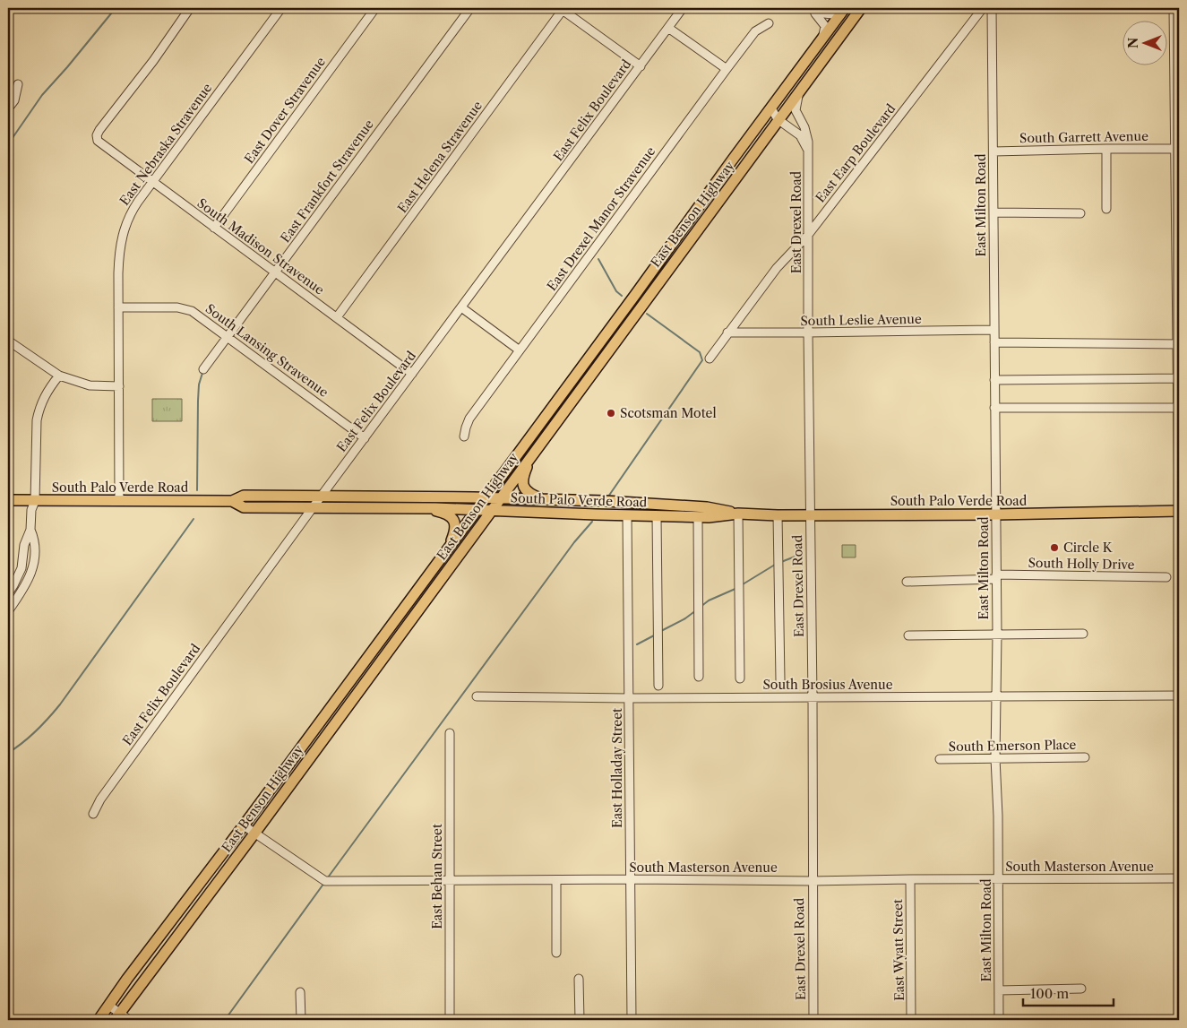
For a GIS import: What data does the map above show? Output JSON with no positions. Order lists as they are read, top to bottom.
{
  "streets": {
    "main road": ["East Benson Highway", "South Palo Verde Road"],
    "street": [
      "East Dover Stravenue",
      "East Felix Boulevard",
      "South Garrett Avenue",
      "East Nebraska Stravenue",
      "East Earp Boulevard",
      "East Helena Stravenue",
      "East Frankfort Stravenue",
      "East Milton Road",
      "East Drexel Manor Stravenue",
      "East Drexel Road",
      "South Madison Stravenue",
      "South Leslie Avenue",
      "South Lansing Stravenue",
      "South Holly Drive",
      "South Brosius Avenue",
      "South Emerson Place",
      "East Holladay Street",
      "South Masterson Avenue",
      "East Behan Street",
      "East Wyatt Street"
    ]
  },
  "crossings": [
    ["East Dover Stravenue", "South Madison Stravenue"],
    ["East Felix Boulevard", "South Madison Stravenue"],
    ["East Felix Boulevard", "South Lansing Stravenue"],
    ["East Felix Boulevard", "South Palo Verde Road"],
    ["South Garrett Avenue", "East Milton Road"],
    ["East Nebraska Stravenue", "South Madison Stravenue"],
    ["East Nebraska Stravenue", "South Lansing Stravenue"],
    ["East Nebraska Stravenue", "South Palo Verde Road"],
    ["East Earp Boulevard", "East Drexel Road"],
    ["East Earp Boulevard", "South Leslie Avenue"],
    ["East Helena Stravenue", "South Madison Stravenue"],
    ["East Frankfort Stravenue", "South Madison Stravenue"],
    ["East Frankfort Stravenue", "South Lansing Stravenue"],
    ["East Milton Road", "South Leslie Avenue"],
    ["East Milton Road", "South Palo Verde Road"],
    ["East Milton Road", "South Holly Drive"],
    ["East Milton Road", "South Brosius Avenue"],
    ["East Milton Road", "South Emerson Place"],
    ["East Milton Road", "South Masterson Avenue"],
    ["East Benson Highway", "East Drexel Road"],
    ["East Benson Highway", "South Palo Verde Road"],
    ["East Benson Highway", "South Masterson Avenue"],
    ["East Drexel Road", "South Leslie Avenue"],
    ["East Drexel Road", "South Palo Verde Road"],
    ["East Drexel Road", "South Brosius Avenue"],
    ["East Drexel Road", "South Masterson Avenue"],
    ["South Palo Verde Road", "East Holladay Street"],
    ["South Brosius Avenue", "East Holladay Street"],
    ["East Holladay Street", "South Masterson Avenue"],
    ["South Masterson Avenue", "East Behan Street"],
    ["South Masterson Avenue", "East Wyatt Street"]
  ],
  "places": ["Scotsman Motel", "Circle K"],
  "scale_bar": "100 m",
  "north": "left"
}
